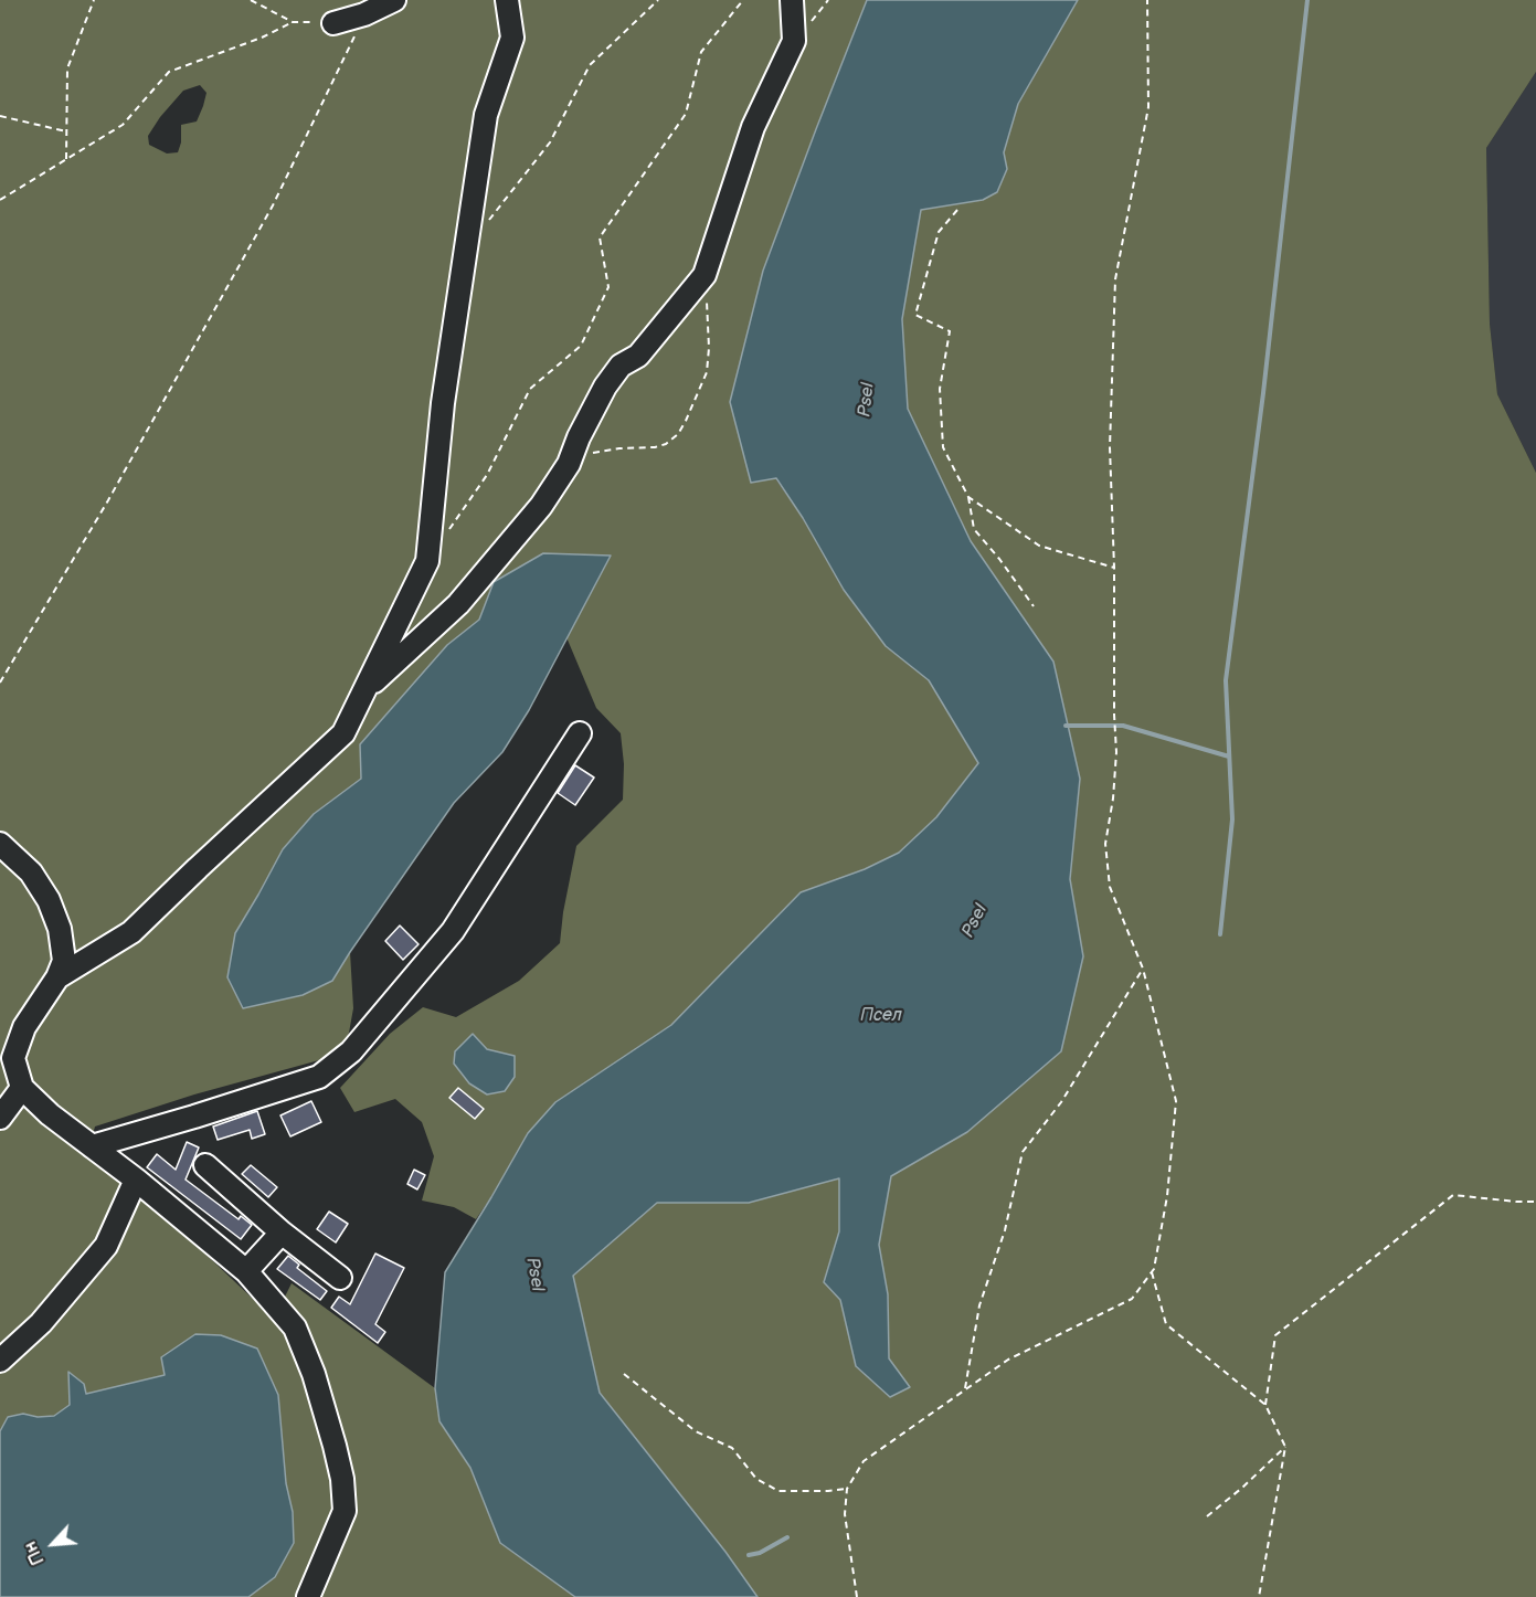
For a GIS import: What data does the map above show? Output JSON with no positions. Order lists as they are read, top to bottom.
{
  "water": ["Psel", "Псел"],
  "north": "bottom left"
}
